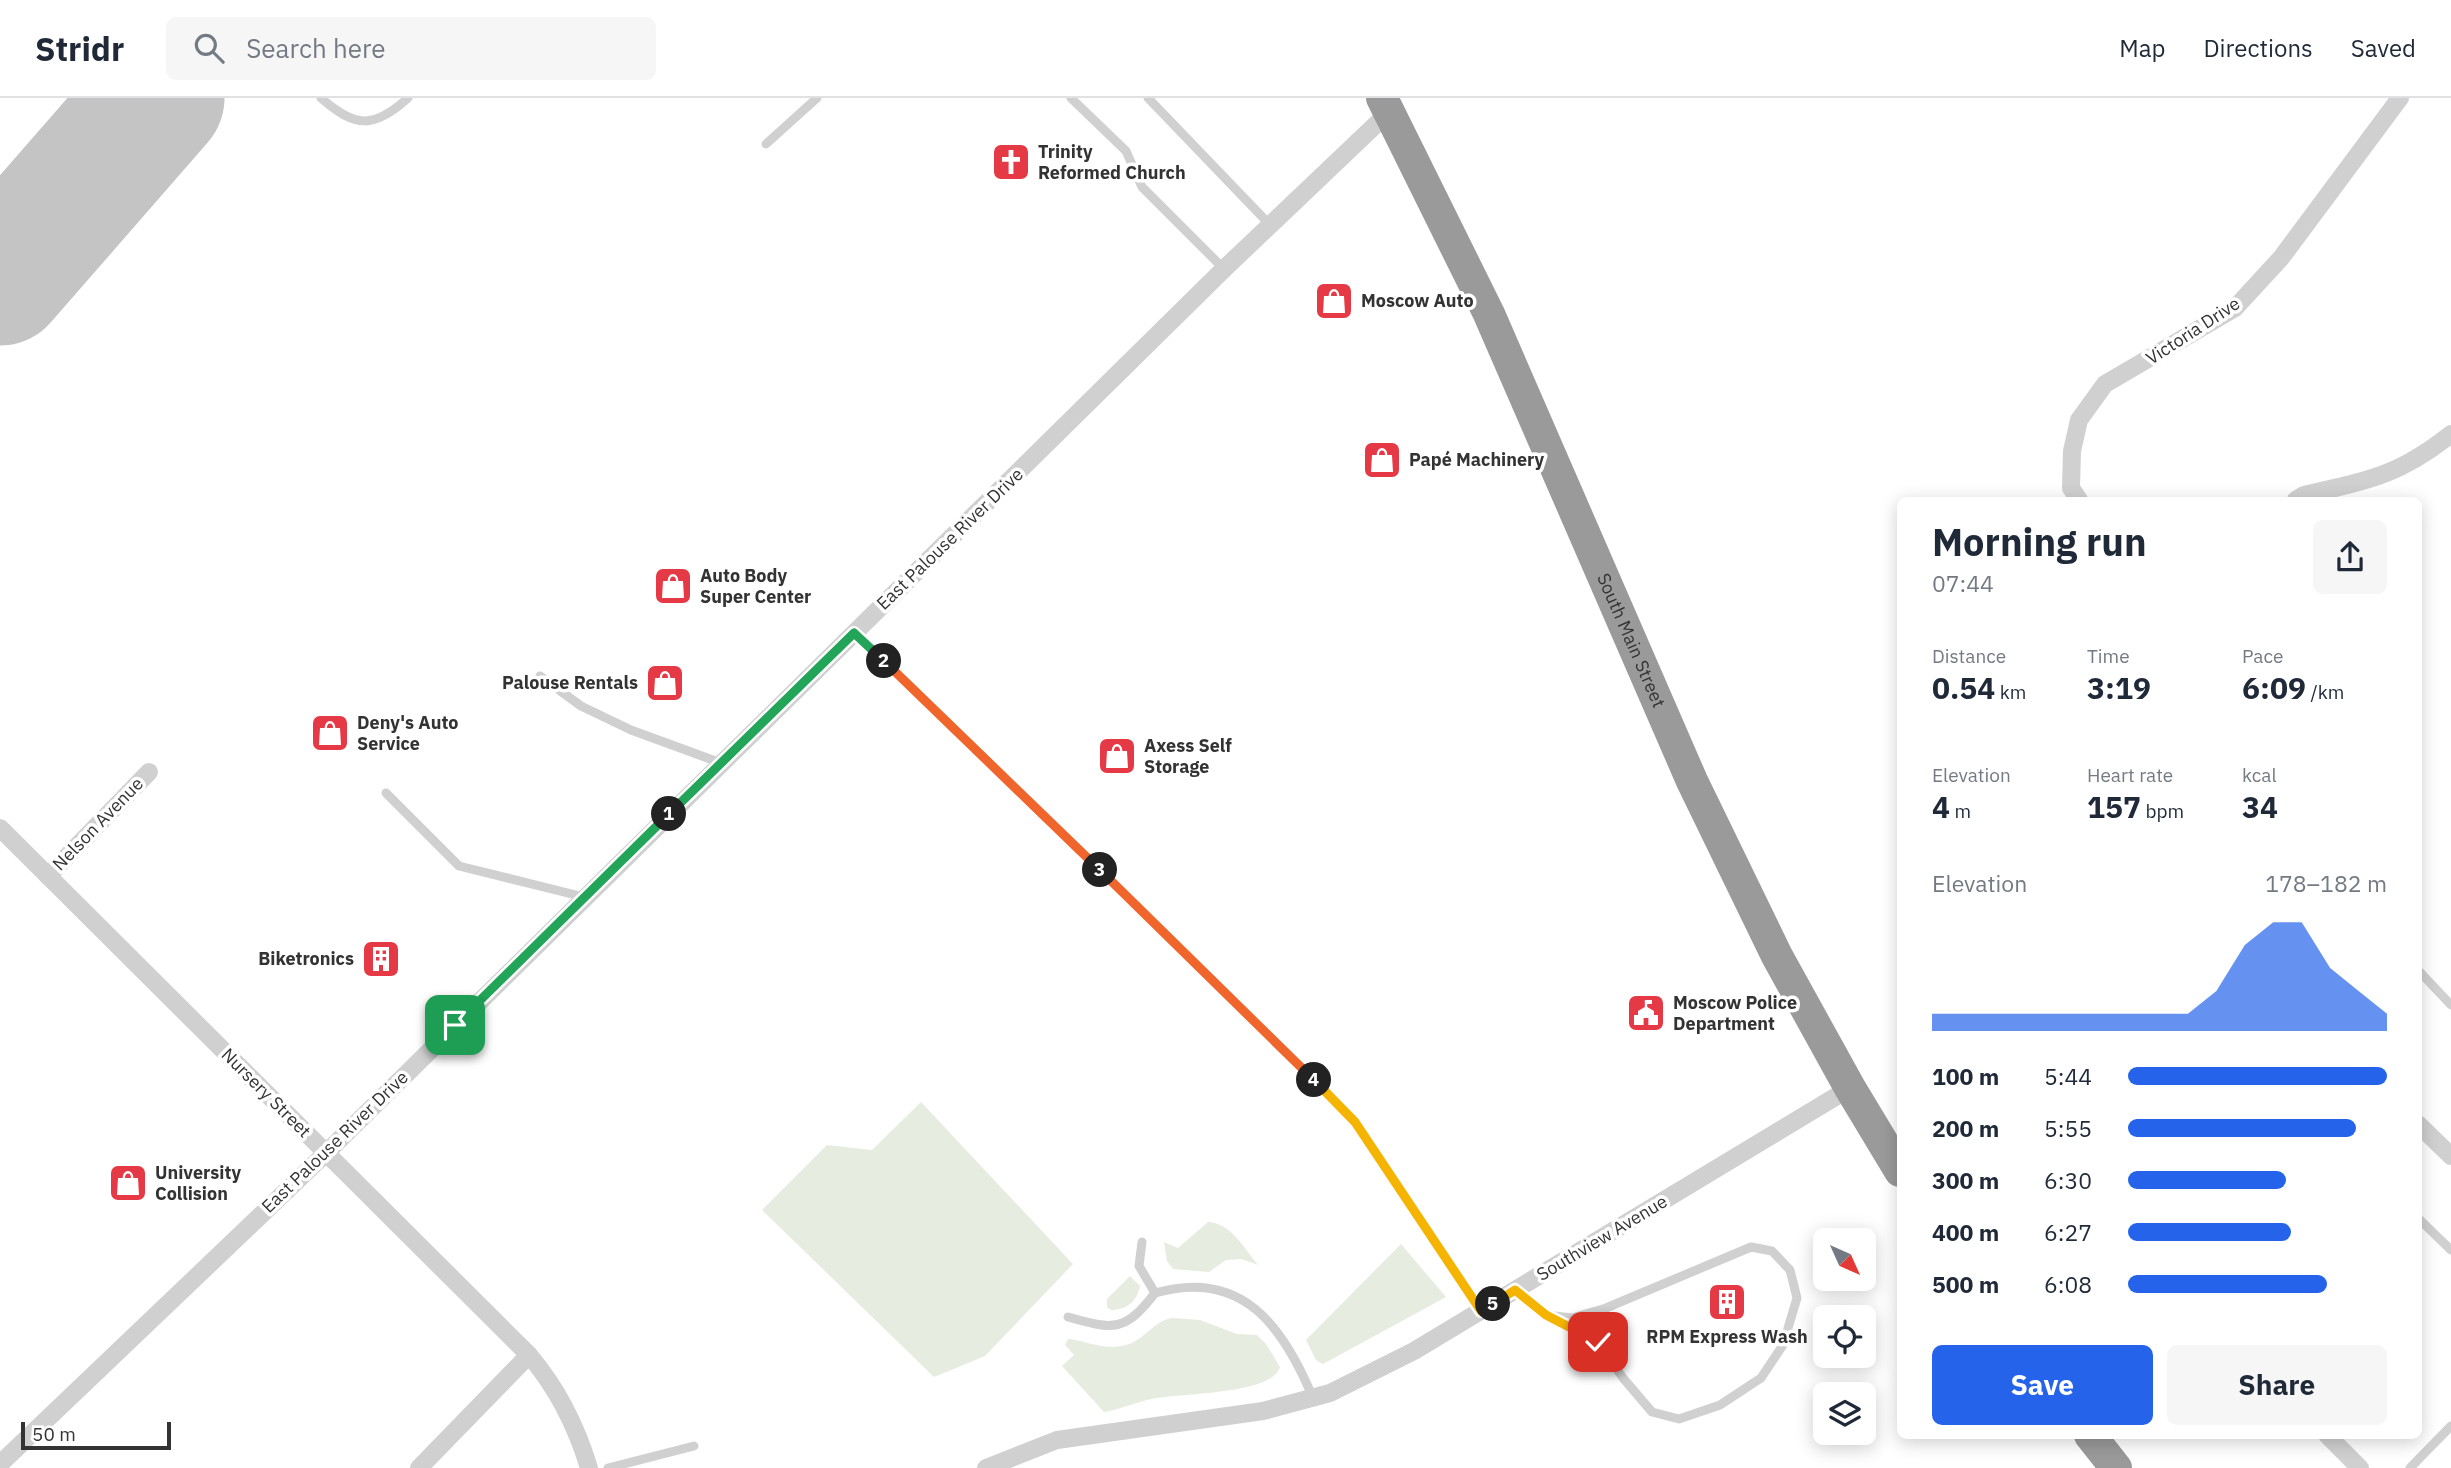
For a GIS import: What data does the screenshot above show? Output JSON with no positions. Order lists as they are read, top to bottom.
{
  "streets": {
    "highway": ["South Main Street"],
    "street": [
      "Victoria Drive",
      "East Palouse River Drive",
      "Nelson Avenue",
      "Nursery Street",
      "Southview Avenue"
    ]
  },
  "crossings": [
    ["East Palouse River Drive", "South Main Street"],
    ["East Palouse River Drive", "Nursery Street"],
    ["South Main Street", "Southview Avenue"],
    ["Nelson Avenue", "Nursery Street"]
  ],
  "places": {
    "church": ["Trinity Reformed Church"],
    "shop": [
      "Moscow Auto",
      "Papé Machinery",
      "Auto Body Super Center",
      "Palouse Rentals",
      "Deny's Auto Service",
      "Axess Self Storage",
      "University Collision"
    ],
    "building": ["Biketronics", "RPM Express Wash"],
    "public building": ["Moscow Police Department"]
  },
  "scale_bar": "50 m",
  "north": "bottom right",
  "page": {
    "header": "Stridr",
    "search": "Search here",
    "nav": ["Map", "Directions", "Saved"],
    "heading": ["Morning run", "07:44"],
    "stats": [
      ["Distance", "0.54 km"],
      ["Time", "3:19"],
      ["Pace", "6:09 /km"],
      ["Elevation", "4 m"],
      ["Heart rate", "157 bpm"],
      ["kcal", "34"]
    ],
    "pins": [
      "2",
      "1",
      "3",
      "4",
      "5"
    ],
    "chart": ["Elevation", "178–182 m"],
    "list": [
      {
        "name": "100 m",
        "note": "5:44"
      },
      {
        "name": "200 m",
        "note": "5:55"
      },
      {
        "name": "300 m",
        "note": "6:30"
      },
      {
        "name": "400 m",
        "note": "6:27"
      },
      {
        "name": "500 m",
        "note": "6:08"
      }
    ],
    "buttons": ["Save", "Share"],
    "scale": "50 m"
  }
}
